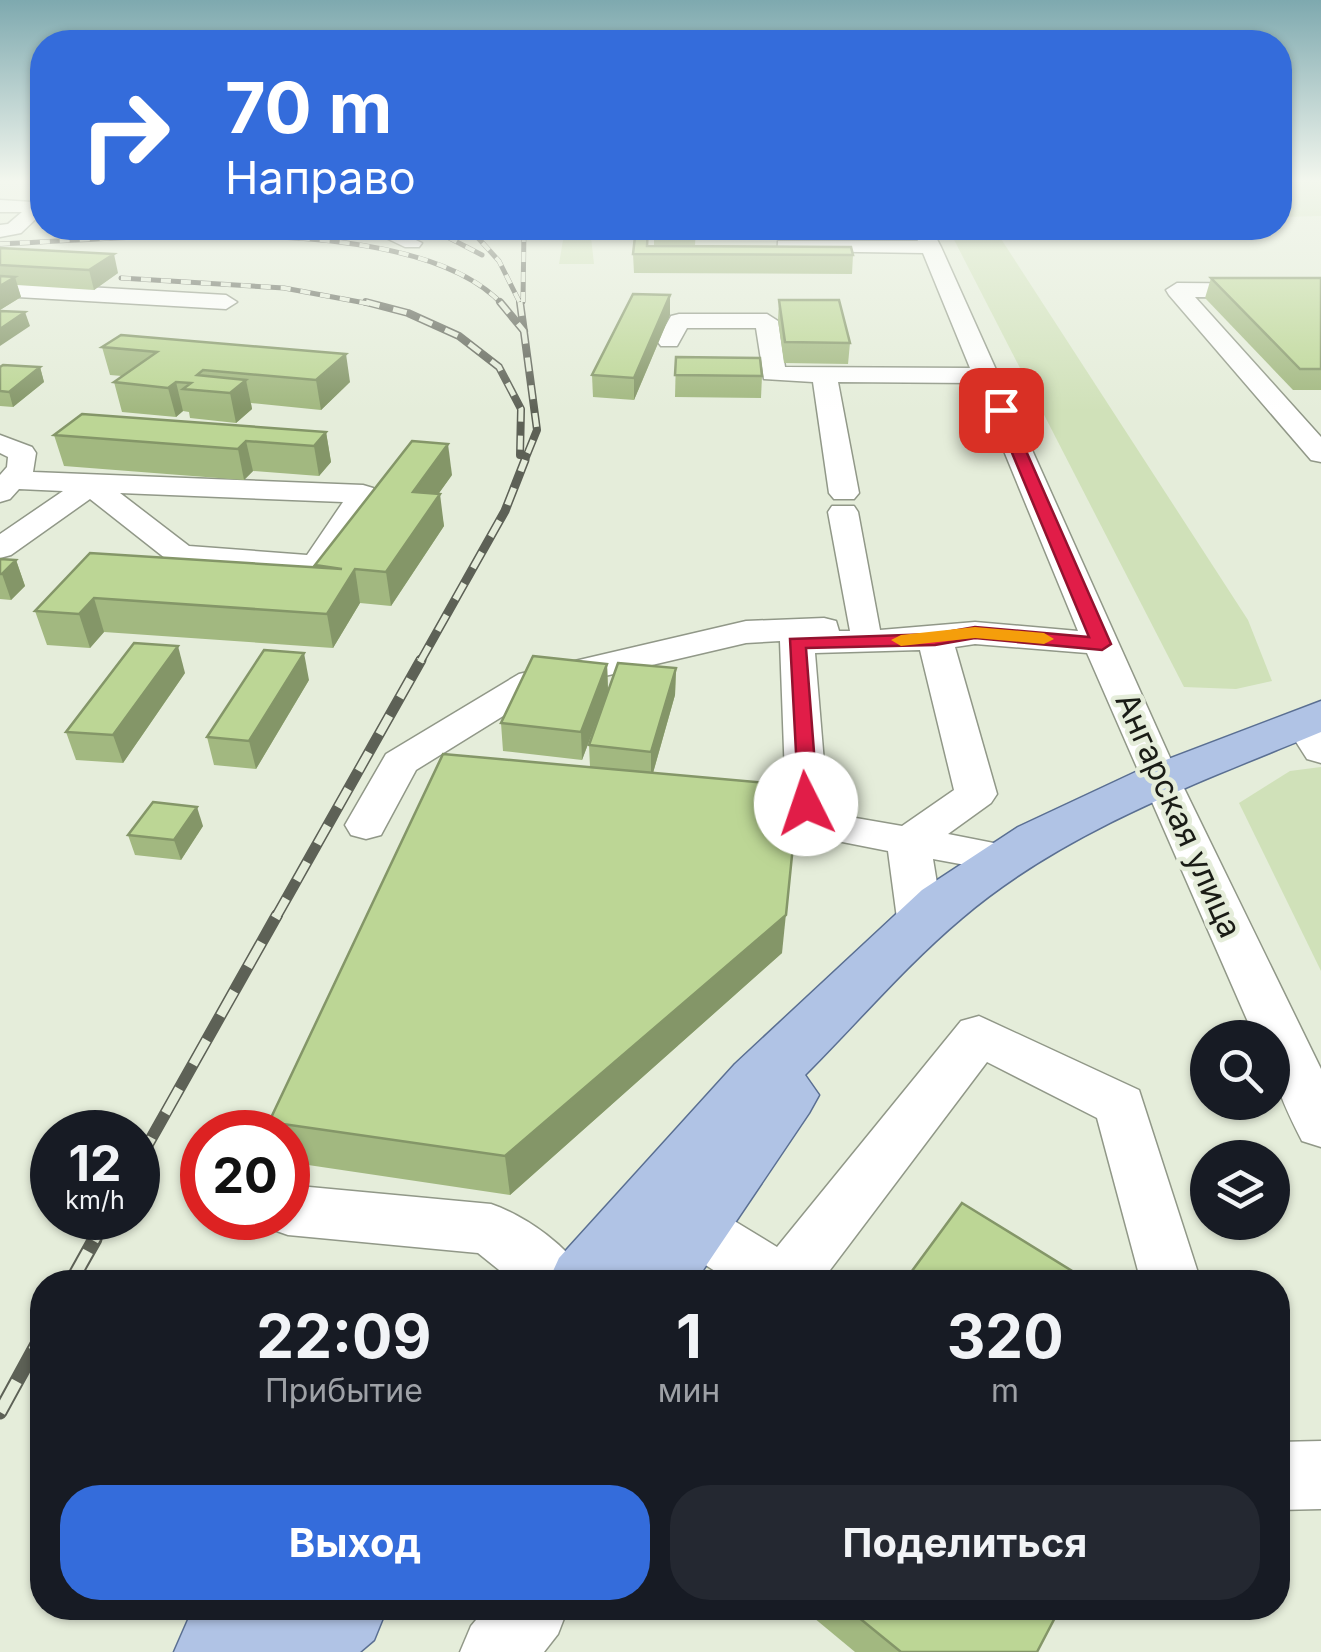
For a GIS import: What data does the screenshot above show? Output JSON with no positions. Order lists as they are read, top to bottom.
{
  "streets": {
    "street": ["Ангарская улица"]
  },
  "page": {
    "turn": ["70 m", "Направо"],
    "speed": "12 km/h",
    "limit": "20",
    "eta": [
      "22:09",
      "Прибытие",
      "1",
      "мин",
      "320",
      "m"
    ],
    "buttons": ["Выход", "Поделиться"]
  }
}
